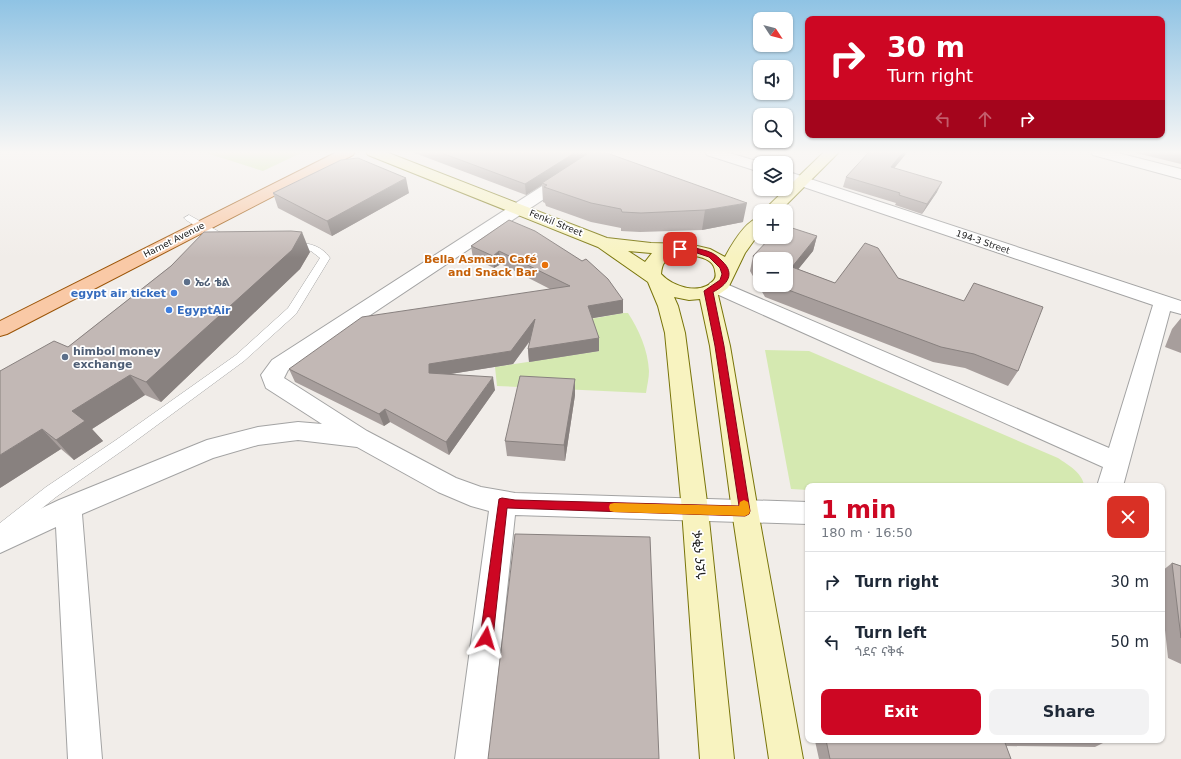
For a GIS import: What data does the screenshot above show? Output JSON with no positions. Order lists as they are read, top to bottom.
{
  "streets": {
    "main road": ["Fenkil Street", "Harnet Avenue", "ጎደና ናቅፋ"],
    "street": ["194-3 Street"]
  },
  "places": [
    "Bella Asmara Café and Snack Bar",
    "ኤሪ ቴል",
    "egypt air ticket",
    "EgyptAir",
    "himbol money exchange"
  ],
  "north": "bottom right",
  "page": {
    "map_buttons": ["+", "−"],
    "turn": ["30 m", "Turn right"],
    "heading": ["1 min", "180 m · 16:50"],
    "list": [
      {
        "name": "Turn right",
        "value": "30 m"
      },
      {
        "name": "Turn left",
        "note": "ጎደና ናቅፋ",
        "value": "50 m"
      }
    ],
    "buttons": ["Exit", "Share"]
  }
}
